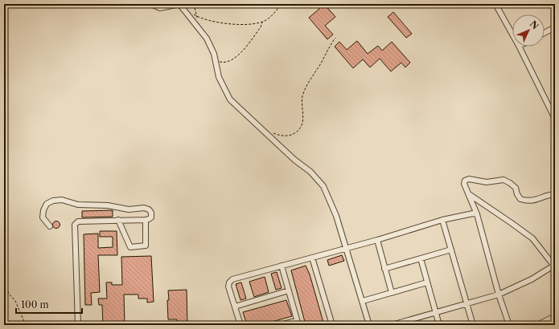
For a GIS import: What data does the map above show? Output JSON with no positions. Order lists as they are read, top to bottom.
{
  "scale_bar": "100 m",
  "north": "top right"
}
